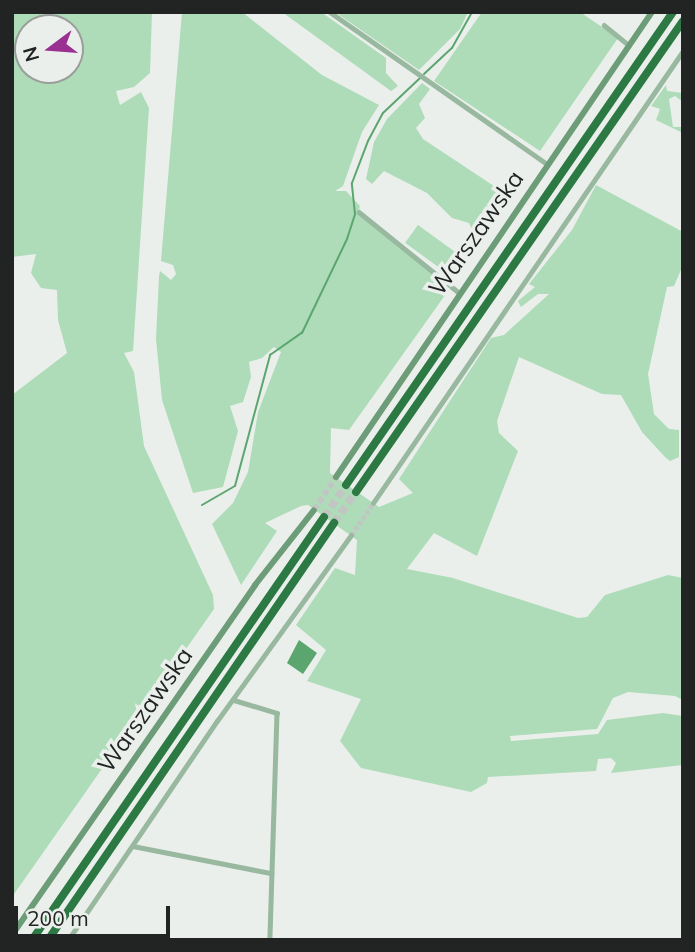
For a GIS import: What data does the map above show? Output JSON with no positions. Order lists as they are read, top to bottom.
{
  "streets": {
    "street": ["Warszawska"]
  },
  "scale_bar": "200 m",
  "north": "left"
}
